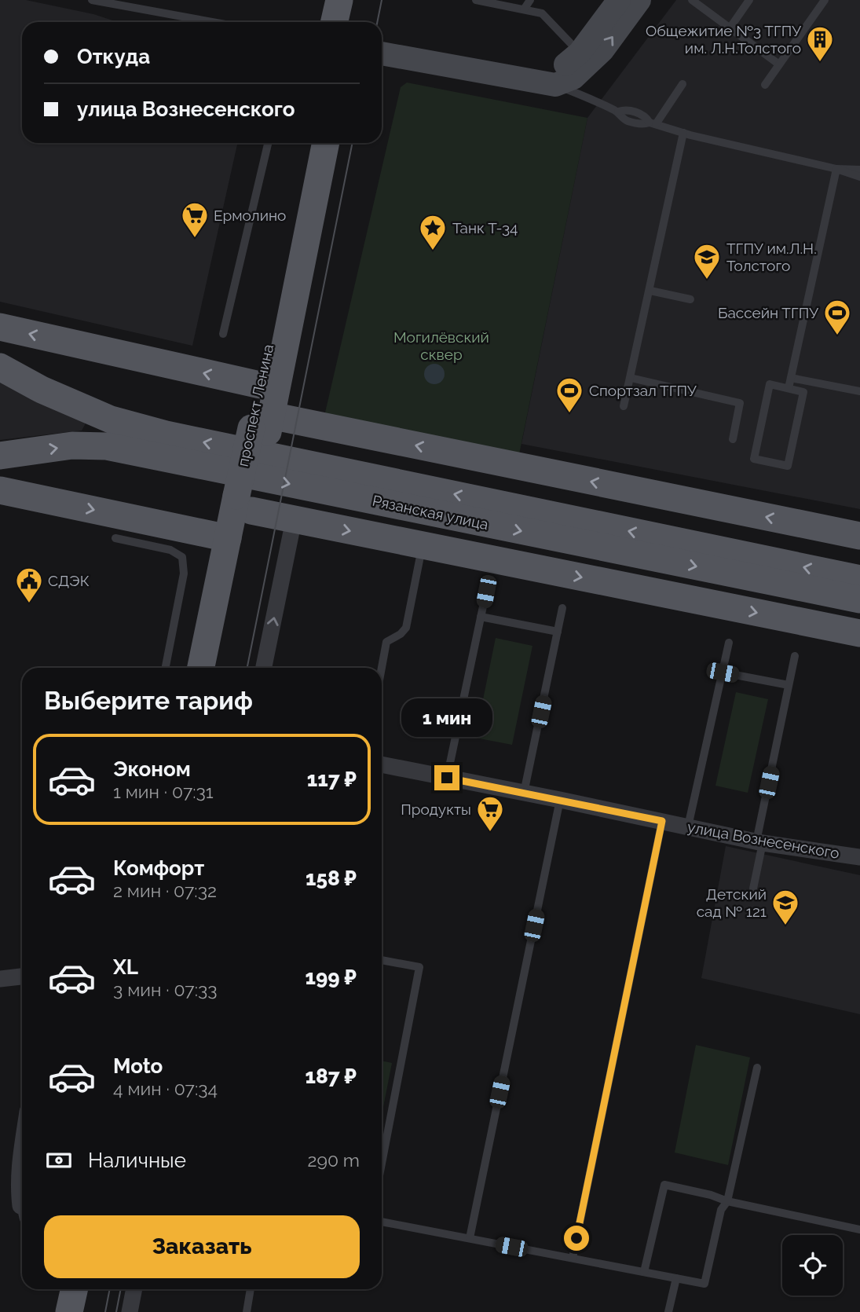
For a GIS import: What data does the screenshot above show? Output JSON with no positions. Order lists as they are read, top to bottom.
{
  "streets": {
    "main road": ["проспект Ленина", "Рязанская улица"],
    "street": ["улица Вознесенского"]
  },
  "parks": ["Могилёвский сквер"],
  "places": {
    "building": ["Общежитие №3 ТГПУ им. Л.Н.Толстого"],
    "supermarket": ["Ермолино", "Продукты"],
    "place": ["Танк Т-34"],
    "school or university": ["ТГПУ им.Л.Н. Толстого", "Детский сад № 121"],
    "sports": ["Бассейн ТГПУ", "Спортзал ТГПУ"],
    "public building": ["СДЭК"]
  },
  "page": {
    "banner": ["Откуда", "улица Вознесенского"],
    "heading": "Выберите тариф",
    "bubble": "1 мин",
    "list": [
      {
        "name": "Эконом",
        "note": "1 мин · 07:31",
        "value": "117 ₽"
      },
      {
        "name": "Комфорт",
        "note": "2 мин · 07:32",
        "value": "158 ₽"
      },
      {
        "name": "XL",
        "note": "3 мин · 07:33",
        "value": "199 ₽"
      },
      {
        "name": "Moto",
        "note": "4 мин · 07:34",
        "value": "187 ₽"
      }
    ],
    "pay": ["Наличные", "290 m"],
    "buttons": "Заказать"
  }
}
